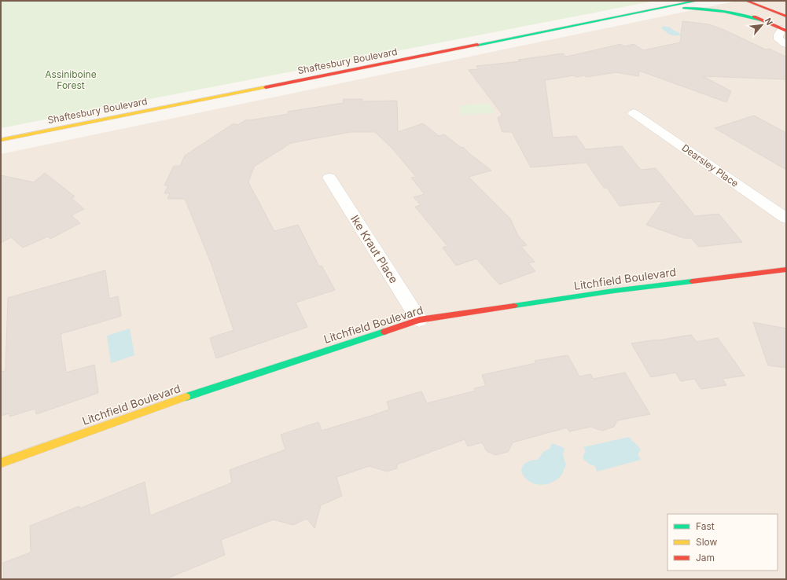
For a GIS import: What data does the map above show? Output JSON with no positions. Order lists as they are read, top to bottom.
{
  "streets": {
    "street": [
      "Shaftesbury Boulevard",
      "Dearsley Place",
      "Ike Kraut Place",
      "Litchfield Boulevard"
    ]
  },
  "crossings": [
    ["Ike Kraut Place", "Litchfield Boulevard"]
  ],
  "parks": ["Assiniboine Forest"],
  "legend": ["Fast", "Slow", "Jam"],
  "north": "top right"
}
